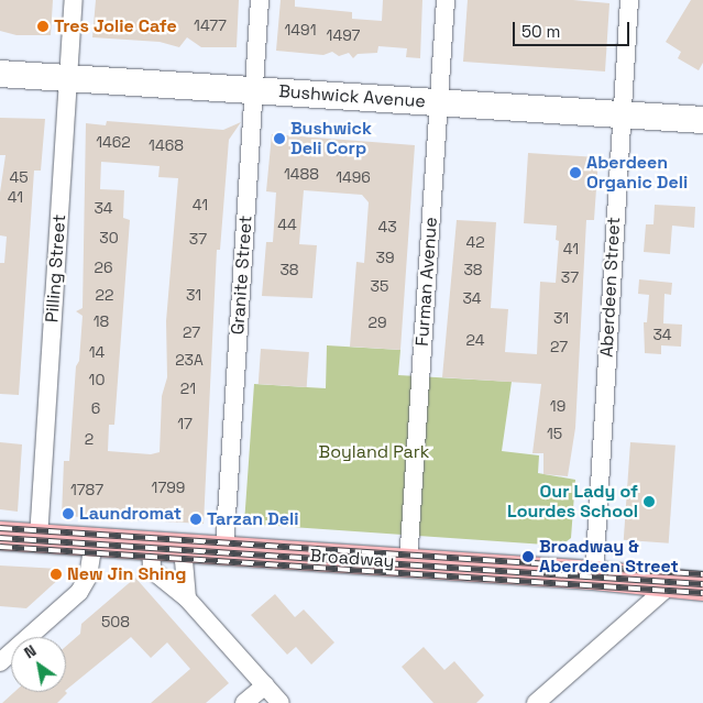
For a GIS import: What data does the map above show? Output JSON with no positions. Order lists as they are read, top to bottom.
{
  "streets": {
    "main road": ["Bushwick Avenue", "Broadway"],
    "street": [
      "Pilling Street",
      "Granite Street",
      "Furman Avenue",
      "Aberdeen Street"
    ]
  },
  "crossings": [
    ["Bushwick Avenue", "Pilling Street"],
    ["Bushwick Avenue", "Granite Street"],
    ["Bushwick Avenue", "Furman Avenue"],
    ["Bushwick Avenue", "Aberdeen Street"],
    ["Pilling Street", "Broadway"],
    ["Granite Street", "Broadway"],
    ["Furman Avenue", "Broadway"],
    ["Aberdeen Street", "Broadway"]
  ],
  "parks": ["Boyland Park"],
  "places": [
    "Tres Jolie Cafe",
    "Bushwick Deli Corp",
    "Aberdeen Organic Deli",
    "Our Lady of Lourdes School",
    "Laundromat",
    "Tarzan Deli",
    "Broadway & Aberdeen Street",
    "New Jin Shing"
  ],
  "house_numbers": [
    "1477",
    "1491",
    "1497",
    "1462",
    "1468",
    "1488",
    "45",
    "1496",
    "41",
    "41",
    "34",
    "44",
    "43",
    "30",
    "37",
    "42",
    "41",
    "39",
    "26",
    "38",
    "38",
    "37",
    "35",
    "22",
    "31",
    "34",
    "31",
    "18",
    "29",
    "27",
    "34",
    "24",
    "27",
    "14",
    "23A",
    "10",
    "21",
    "19",
    "6",
    "17",
    "15",
    "2",
    "1799",
    "1787",
    "508"
  ],
  "scale_bar": "50 m",
  "north": "top left"
}
